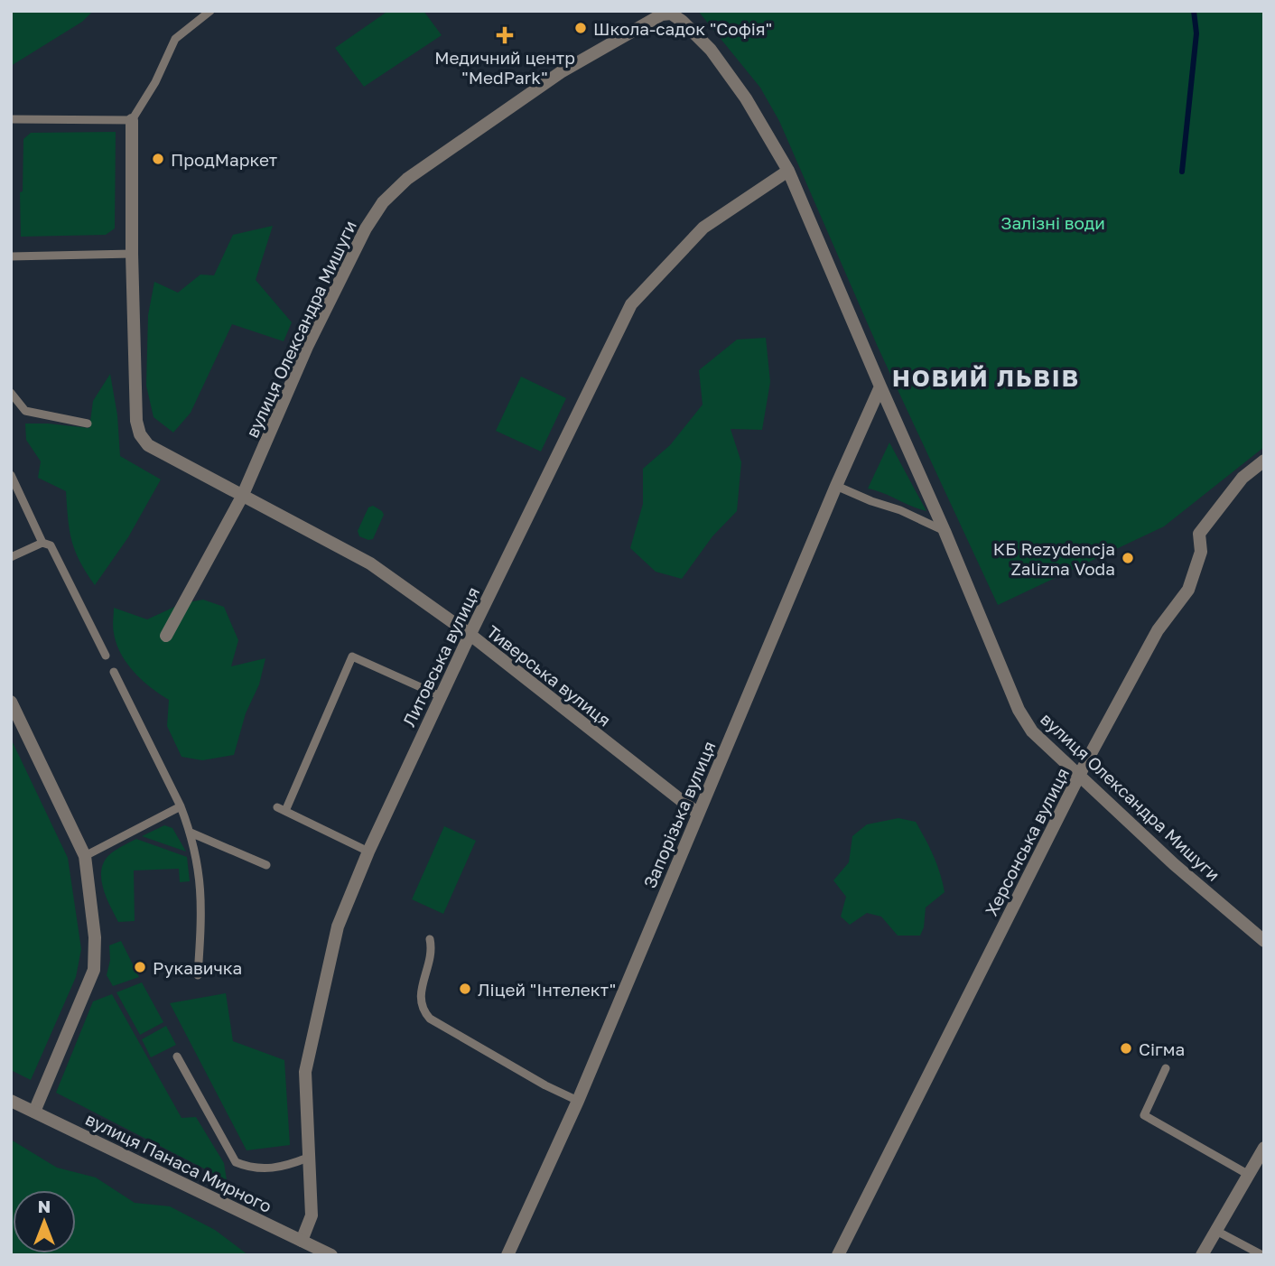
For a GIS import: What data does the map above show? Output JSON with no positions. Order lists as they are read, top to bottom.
{
  "streets": {
    "street": [
      "вулиця Олександра Мишуги",
      "Литовська вулиця",
      "Тиверська вулиця",
      "Запорізька вулиця",
      "Херсонська вулиця",
      "вулиця Панаса Мирного"
    ]
  },
  "crossings": [
    ["вулиця Олександра Мишуги", "Литовська вулиця"],
    ["вулиця Олександра Мишуги", "Тиверська вулиця"],
    ["вулиця Олександра Мишуги", "Запорізька вулиця"],
    ["вулиця Олександра Мишуги", "Херсонська вулиця"],
    ["Литовська вулиця", "Тиверська вулиця"],
    ["Литовська вулиця", "вулиця Панаса Мирного"],
    ["Тиверська вулиця", "Запорізька вулиця"]
  ],
  "districts": ["НОВИЙ ЛЬВІВ"],
  "parks": ["Залізні води"],
  "places": {
    "other": [
      "Школа-садок \"Софія\"",
      "ПродМаркет",
      "КБ Rezydencja Zalizna Voda",
      "Рукавичка",
      "Ліцей \"Інтелект\"",
      "Сігма"
    ],
    "health": ["Медичний центр \"MedPark\""]
  },
  "north": "top"
}
